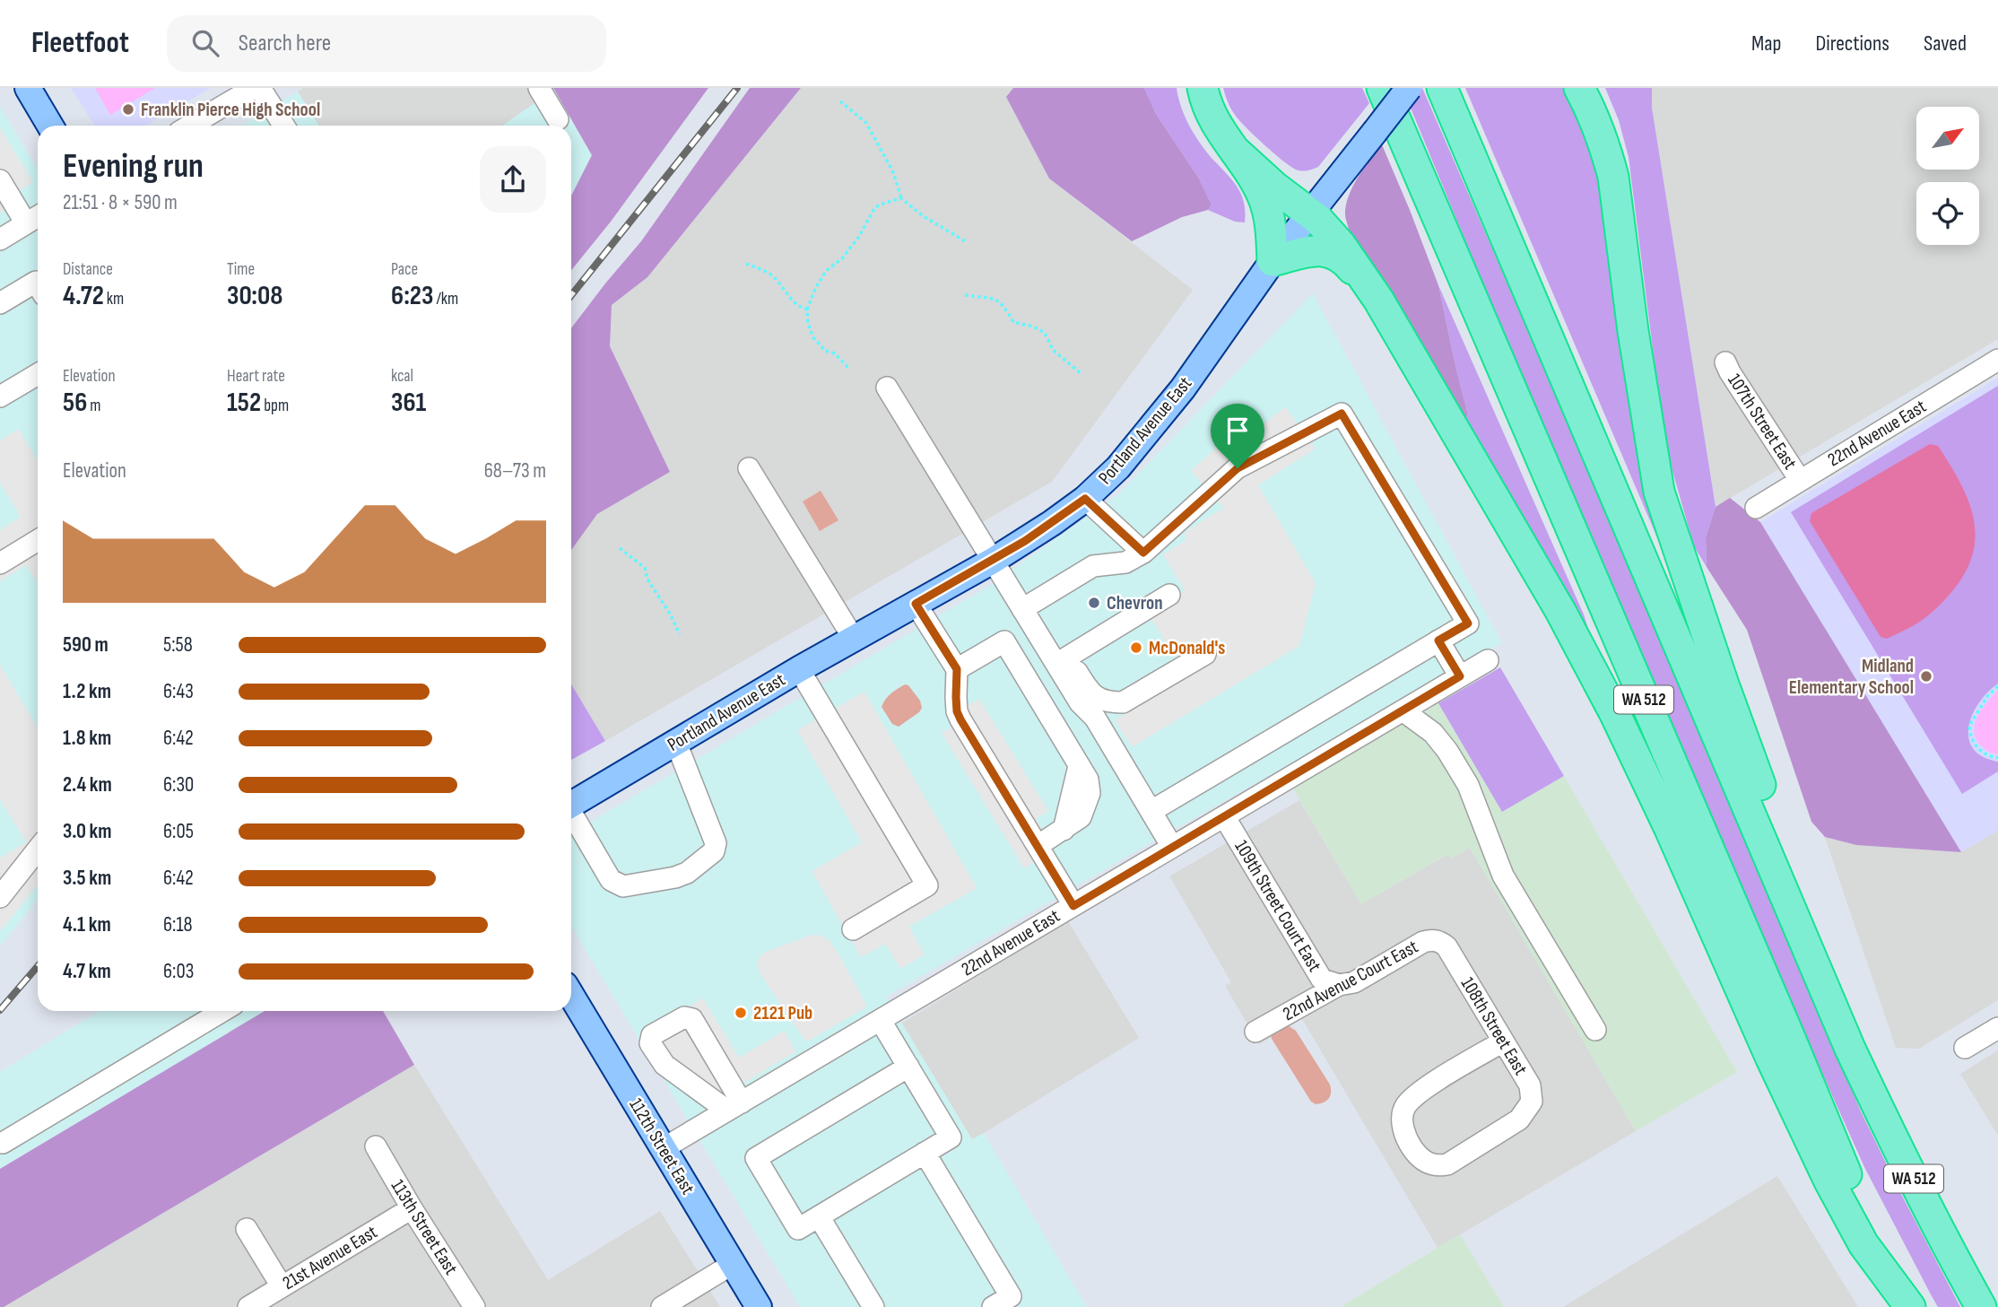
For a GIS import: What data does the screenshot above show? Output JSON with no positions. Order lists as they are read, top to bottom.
{
  "streets": {
    "highway": ["WA 512"],
    "main road": ["Portland Avenue East", "112th Street East"],
    "street": [
      "107th Street East",
      "22nd Avenue East",
      "109th Street Court East",
      "22nd Avenue Court East",
      "108th Street East",
      "113th Street East",
      "21st Avenue East"
    ]
  },
  "crossings": [
    ["107th Street East", "22nd Avenue East"],
    ["22nd Avenue East", "109th Street Court East"],
    ["22nd Avenue East", "112th Street East"],
    ["109th Street Court East", "22nd Avenue Court East"],
    ["22nd Avenue Court East", "108th Street East"],
    ["113th Street East", "21st Avenue East"]
  ],
  "places": [
    "Franklin Pierce High School",
    "Chevron",
    "McDonald's",
    "Midland Elementary School",
    "2121 Pub"
  ],
  "north": "top right",
  "page": {
    "header": "Fleetfoot",
    "search": "Search here",
    "nav": ["Map", "Directions", "Saved"],
    "heading": ["Evening run", "21:51 · 8 × 590 m"],
    "stats": [
      ["Distance", "4.72 km"],
      ["Time", "30:08"],
      ["Pace", "6:23 /km"],
      ["Elevation", "56 m"],
      ["Heart rate", "152 bpm"],
      ["kcal", "361"]
    ],
    "chart": ["Elevation", "68–73 m"],
    "list": [
      {
        "name": "590 m",
        "note": "5:58"
      },
      {
        "name": "1.2 km",
        "note": "6:43"
      },
      {
        "name": "1.8 km",
        "note": "6:42"
      },
      {
        "name": "2.4 km",
        "note": "6:30"
      },
      {
        "name": "3.0 km",
        "note": "6:05"
      },
      {
        "name": "3.5 km",
        "note": "6:42"
      },
      {
        "name": "4.1 km",
        "note": "6:18"
      },
      {
        "name": "4.7 km",
        "note": "6:03"
      }
    ]
  }
}
